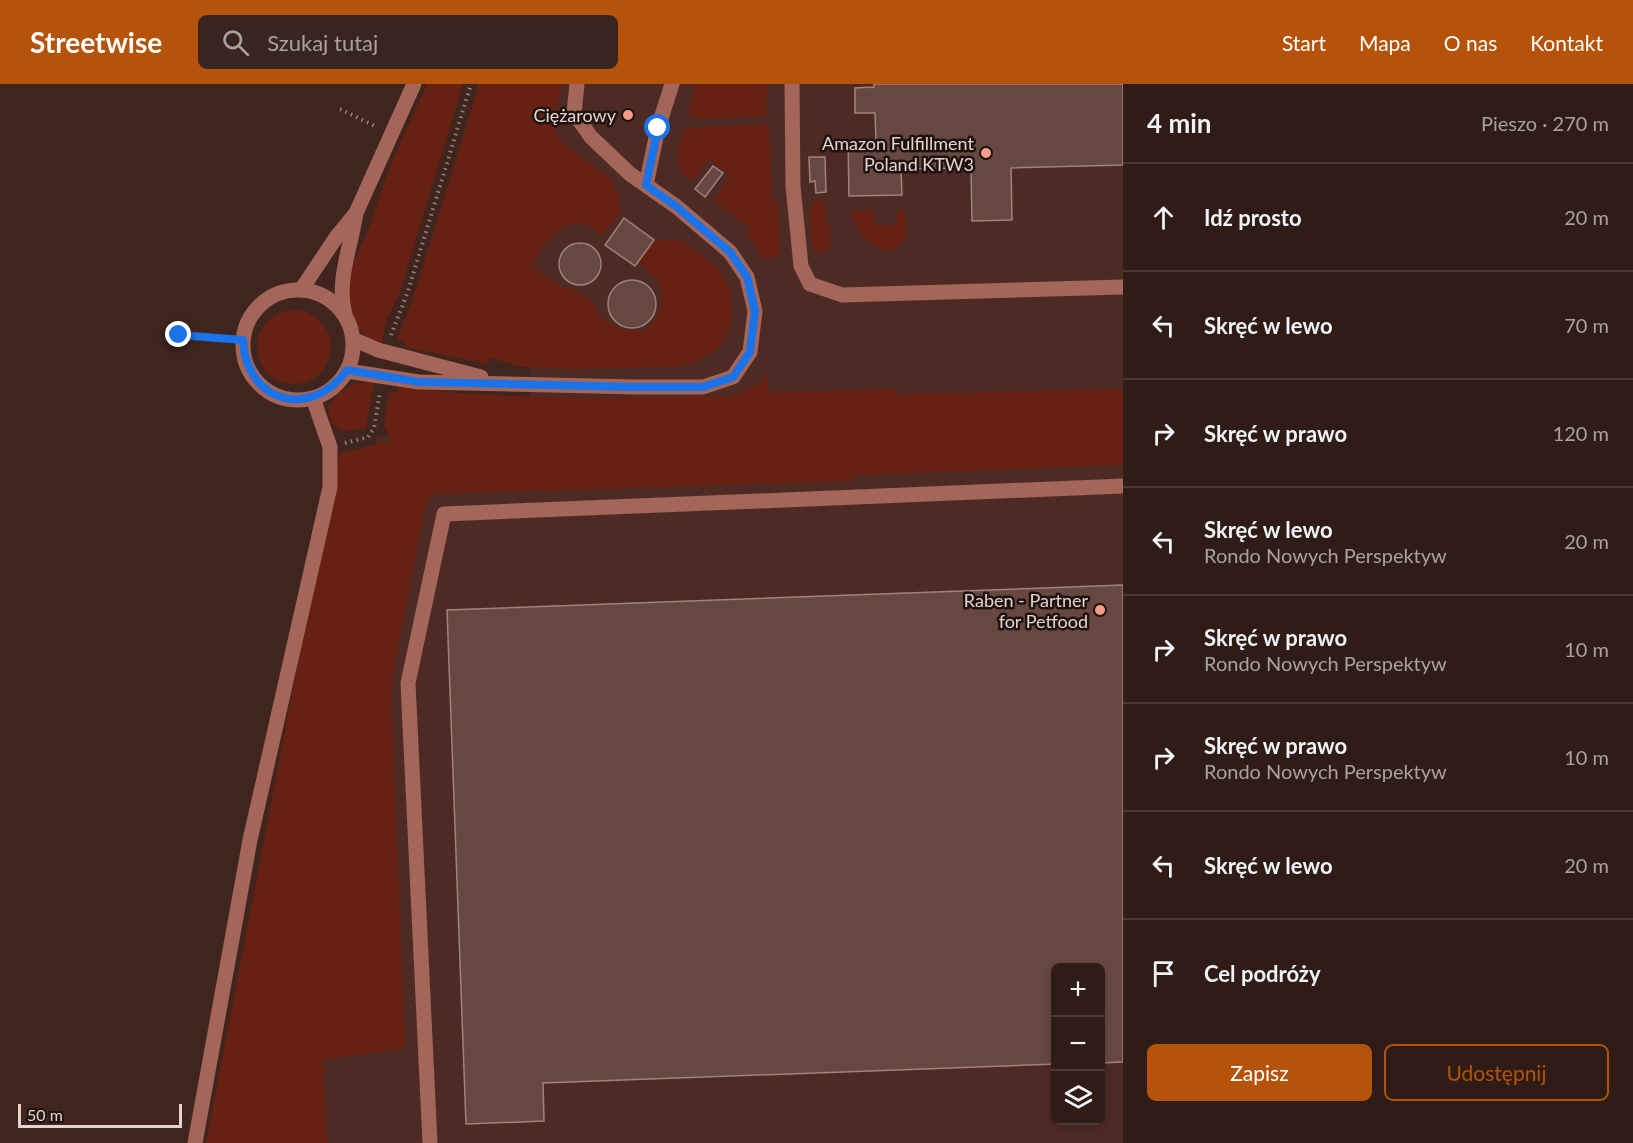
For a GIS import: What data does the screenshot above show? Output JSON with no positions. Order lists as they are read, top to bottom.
{
  "places": ["Ciężarowy", "Amazon Fulfillment Poland KTW3", "Raben - Partner for Petfood"],
  "scale_bar": "50 m",
  "page": {
    "header": "Streetwise",
    "search": "Szukaj tutaj",
    "nav": [
      "Start",
      "Mapa",
      "O nas",
      "Kontakt"
    ],
    "heading": ["4 min", "Pieszo · 270 m"],
    "list": [
      ["Idź prosto", "20 m"],
      ["Skręć w lewo", "70 m"],
      ["Skręć w prawo", "120 m"],
      ["Skręć w lewo", "Rondo Nowych Perspektyw", "20 m"],
      ["Skręć w prawo", "Rondo Nowych Perspektyw", "10 m"],
      ["Skręć w prawo", "Rondo Nowych Perspektyw", "10 m"],
      ["Skręć w lewo", "20 m"],
      "Cel podróży"
    ],
    "map_buttons": ["+", "−"],
    "buttons": ["Zapisz", "Udostępnij"],
    "scale": "50 m"
  }
}
